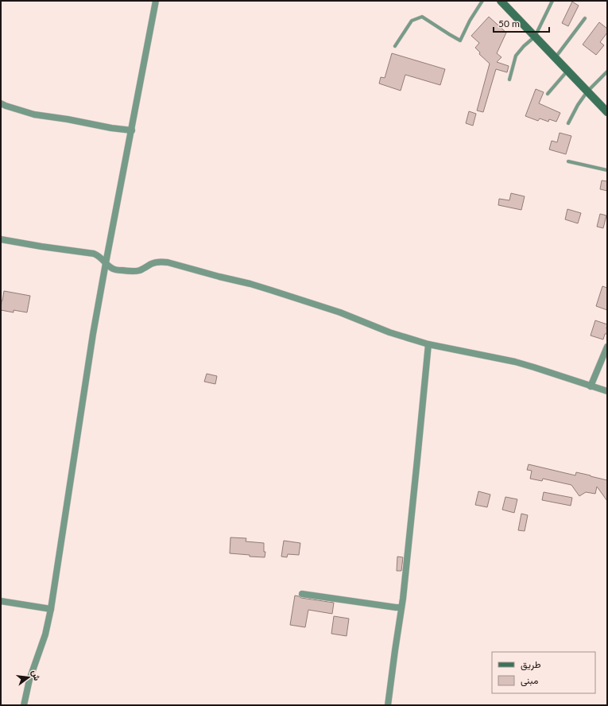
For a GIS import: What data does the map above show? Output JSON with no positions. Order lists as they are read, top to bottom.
{
  "legend": ["طريق", "مبنى"],
  "scale_bar": "50 m",
  "north": "right"
}
